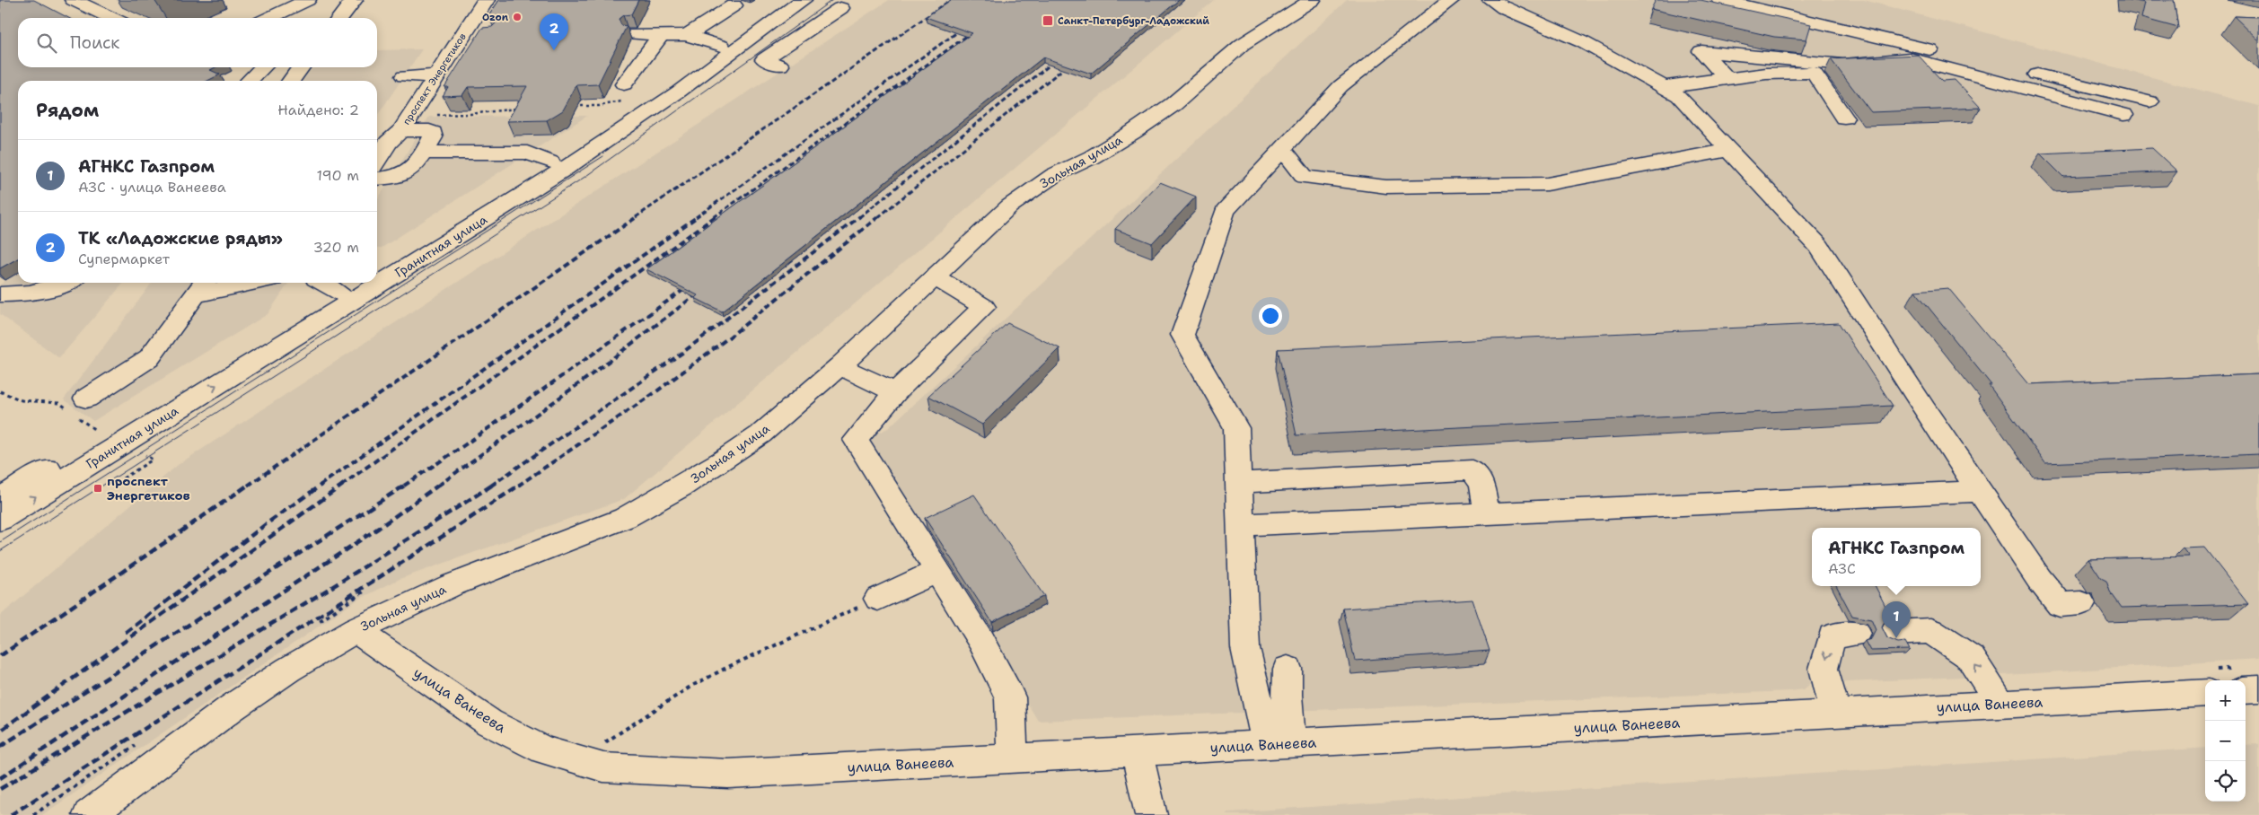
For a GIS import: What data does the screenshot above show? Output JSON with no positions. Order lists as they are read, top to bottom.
{
  "streets": {
    "street": [
      "проспект Энергетиков",
      "Зольная улица",
      "Гранитная улица",
      "улица Ванеева"
    ]
  },
  "crossings": [
    ["Зольная улица", "улица Ванеева"]
  ],
  "places": {
    "other": ["Ozon"],
    "transit": ["Санкт-Петербург-Ладожский", "проспект Энергетиков"]
  },
  "page": {
    "pins": ["2", "1"],
    "search": "Поиск",
    "heading": ["Рядом", "Найдено: 2"],
    "list": [
      {
        "mark": "1",
        "name": "АГНКС Газпром",
        "note": "АЗС · улица Ванеева",
        "value": "190 m"
      },
      {
        "mark": "2",
        "name": "ТК «Ладожские ряды»",
        "note": "Супермаркет",
        "value": "320 m"
      }
    ],
    "popup": ["АГНКС Газпром", "АЗС"],
    "map_buttons": ["+", "−"]
  }
}
